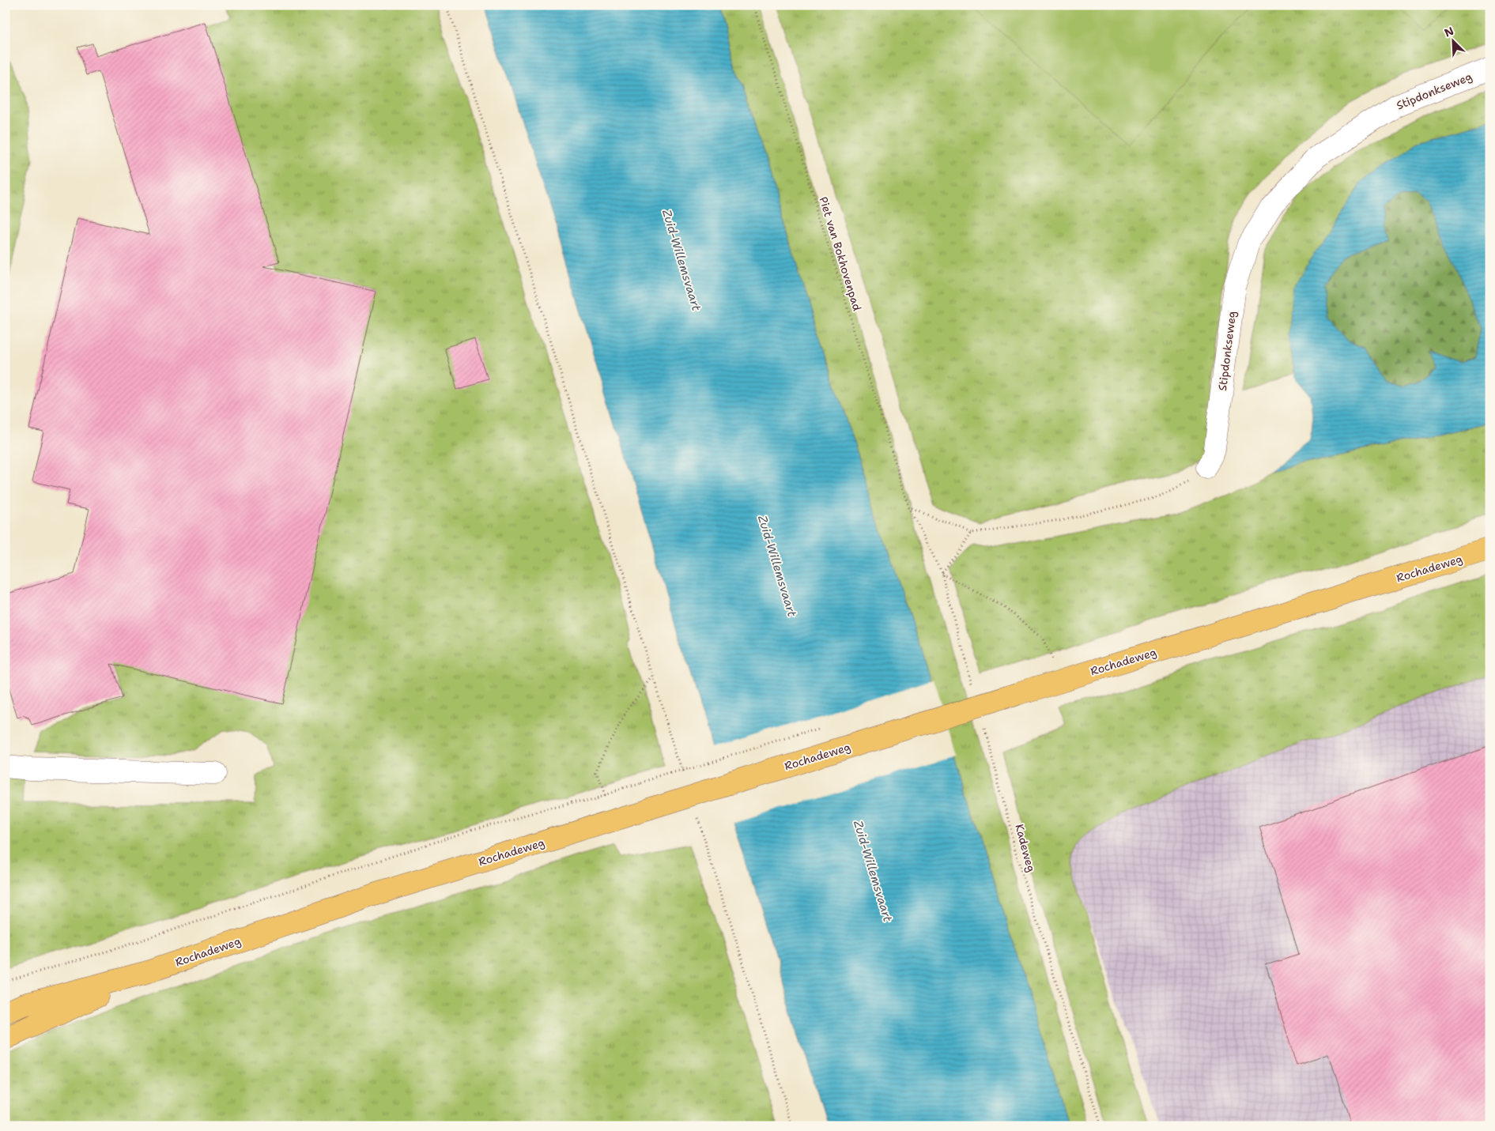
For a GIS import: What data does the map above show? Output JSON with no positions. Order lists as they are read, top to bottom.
{
  "streets": {
    "main road": ["Rochadeweg"],
    "street": ["Stipdonkseweg"],
    "path": ["Piet van Bokhovenpad", "Kadeweg"]
  },
  "water": ["Zuid-Willemsvaart"],
  "north": "top left"
}
